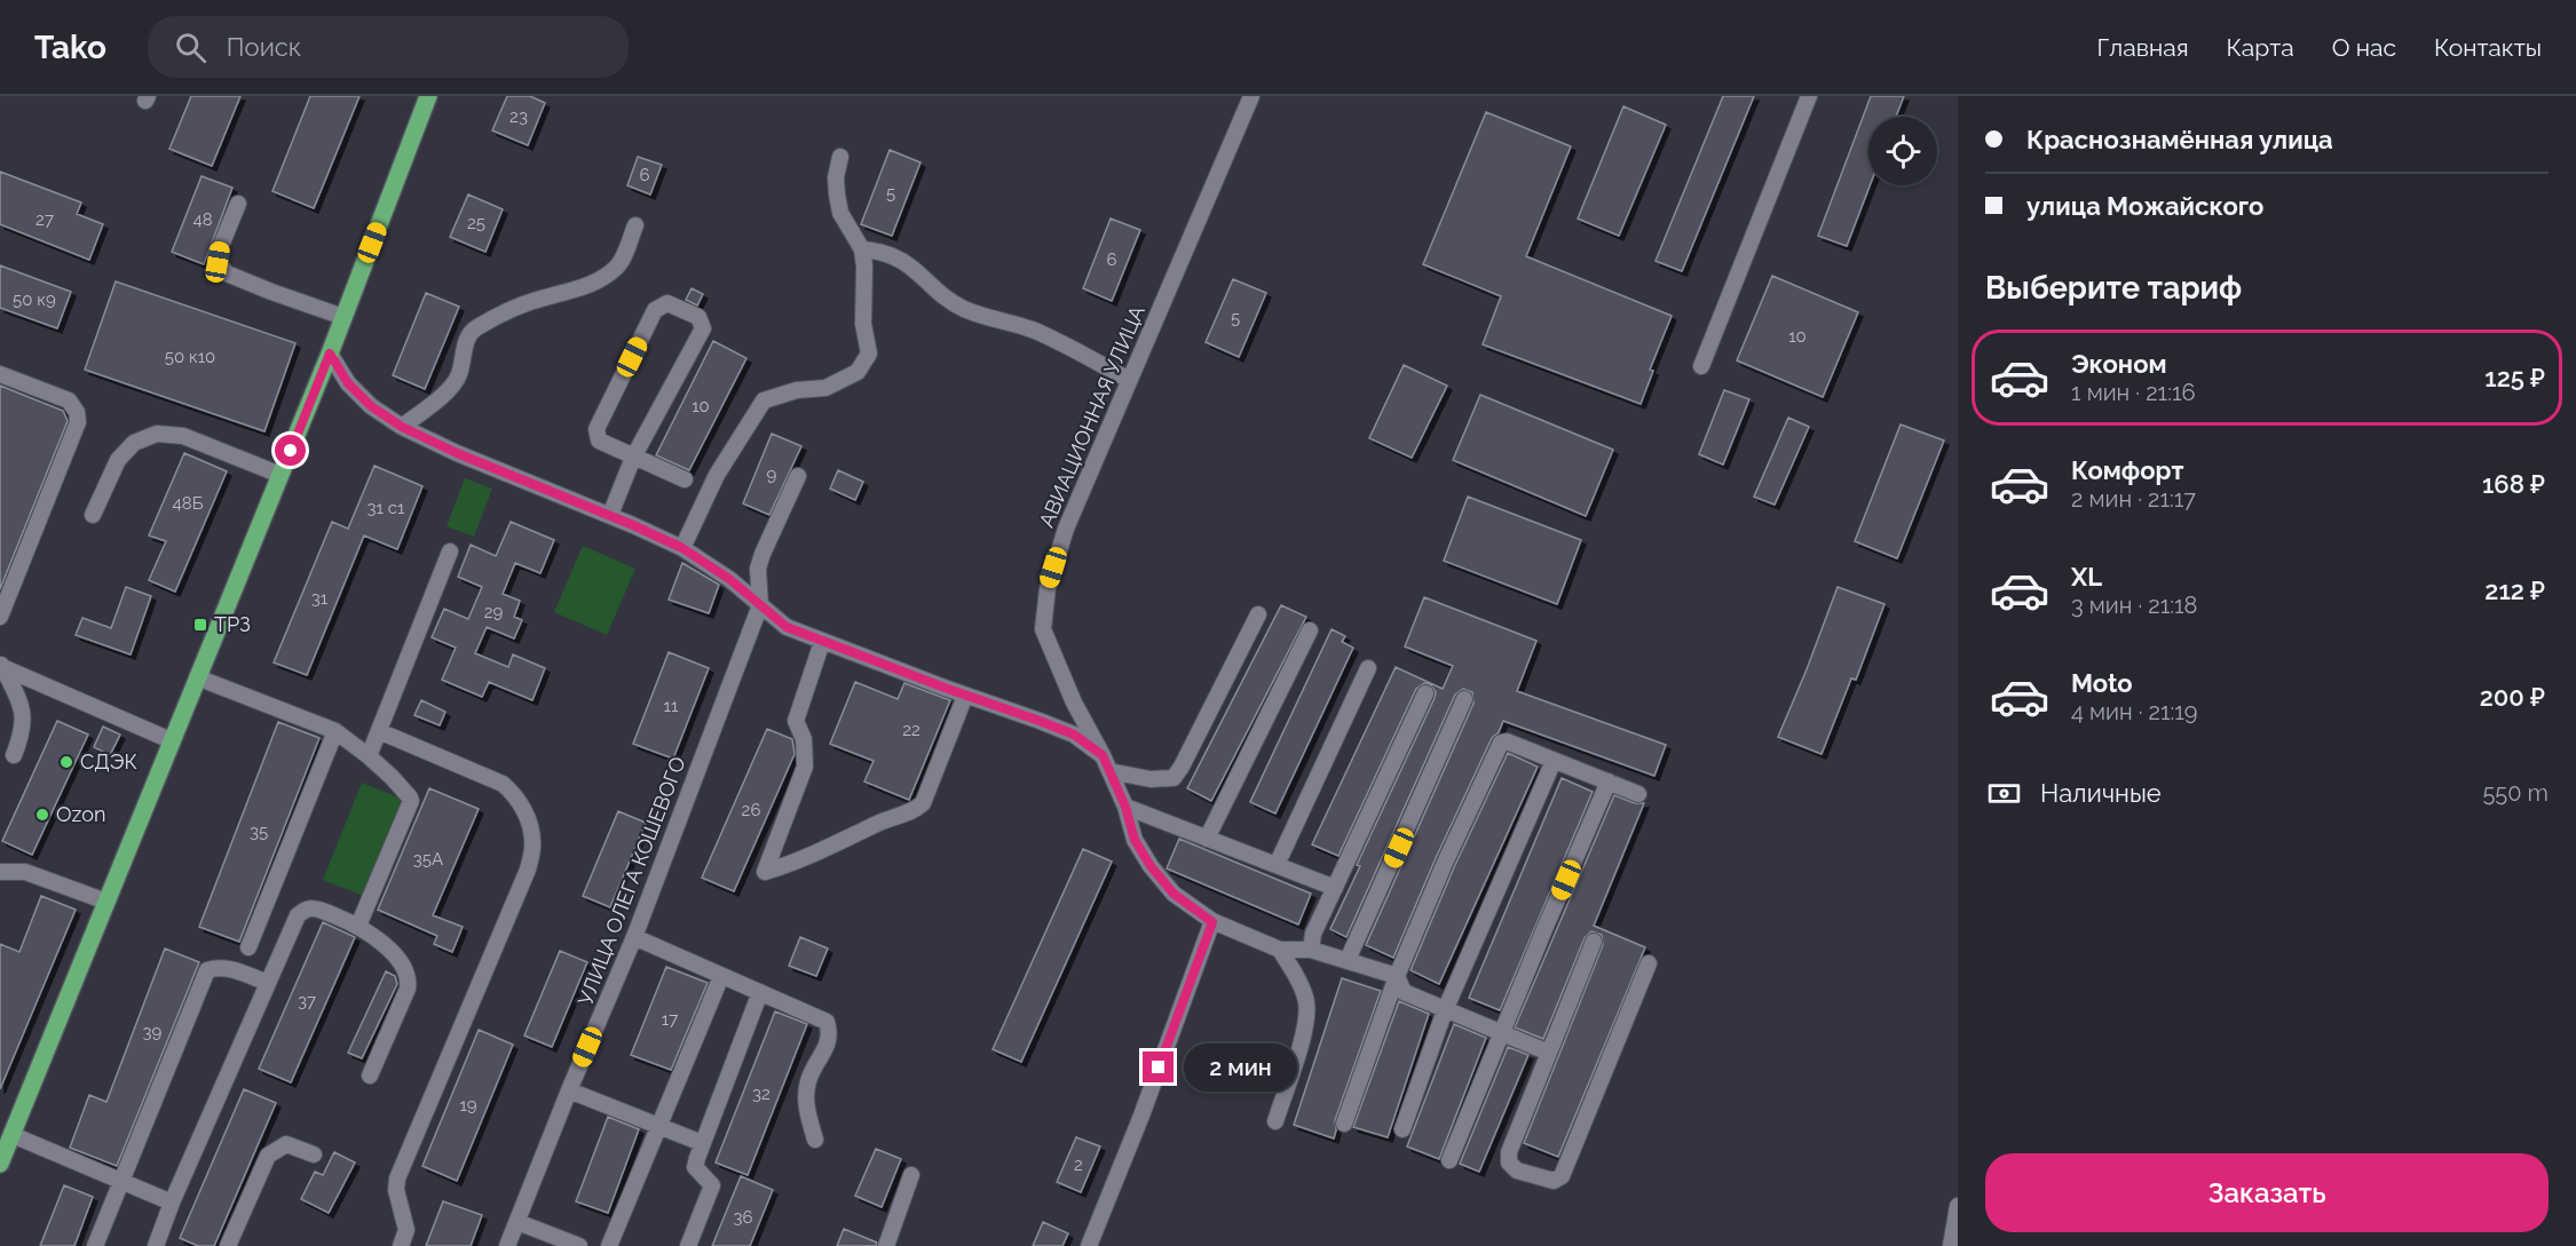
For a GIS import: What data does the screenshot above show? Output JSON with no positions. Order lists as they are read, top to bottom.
{
  "streets": {
    "street": ["АВИАЦИОННАЯ УЛИЦА", "УЛИЦА ОЛЕГА КОШЕВОГО"]
  },
  "places": {
    "transit": ["ТРЗ"],
    "other": ["СДЭК", "Ozon"]
  },
  "house_numbers": [
    "23",
    "6",
    "5",
    "27",
    "48",
    "25",
    "6",
    "50 к9",
    "5",
    "10",
    "50 к10",
    "10",
    "9",
    "48Б",
    "31 с1",
    "31",
    "29",
    "11",
    "22",
    "26",
    "35",
    "35А",
    "37",
    "17",
    "39",
    "32",
    "19",
    "2",
    "36"
  ],
  "page": {
    "header": "Tako",
    "search": "Поиск",
    "nav": [
      "Главная",
      "Карта",
      "О нас",
      "Контакты"
    ],
    "banner": ["Краснознамённая улица", "улица Можайского"],
    "heading": "Выберите тариф",
    "list": [
      {
        "name": "Эконом",
        "note": "1 мин · 21:16",
        "value": "125 ₽"
      },
      {
        "name": "Комфорт",
        "note": "2 мин · 21:17",
        "value": "168 ₽"
      },
      {
        "name": "XL",
        "note": "3 мин · 21:18",
        "value": "212 ₽"
      },
      {
        "name": "Moto",
        "note": "4 мин · 21:19",
        "value": "200 ₽"
      }
    ],
    "pay": ["Наличные", "550 m"],
    "bubble": "2 мин",
    "buttons": "Заказать"
  }
}
